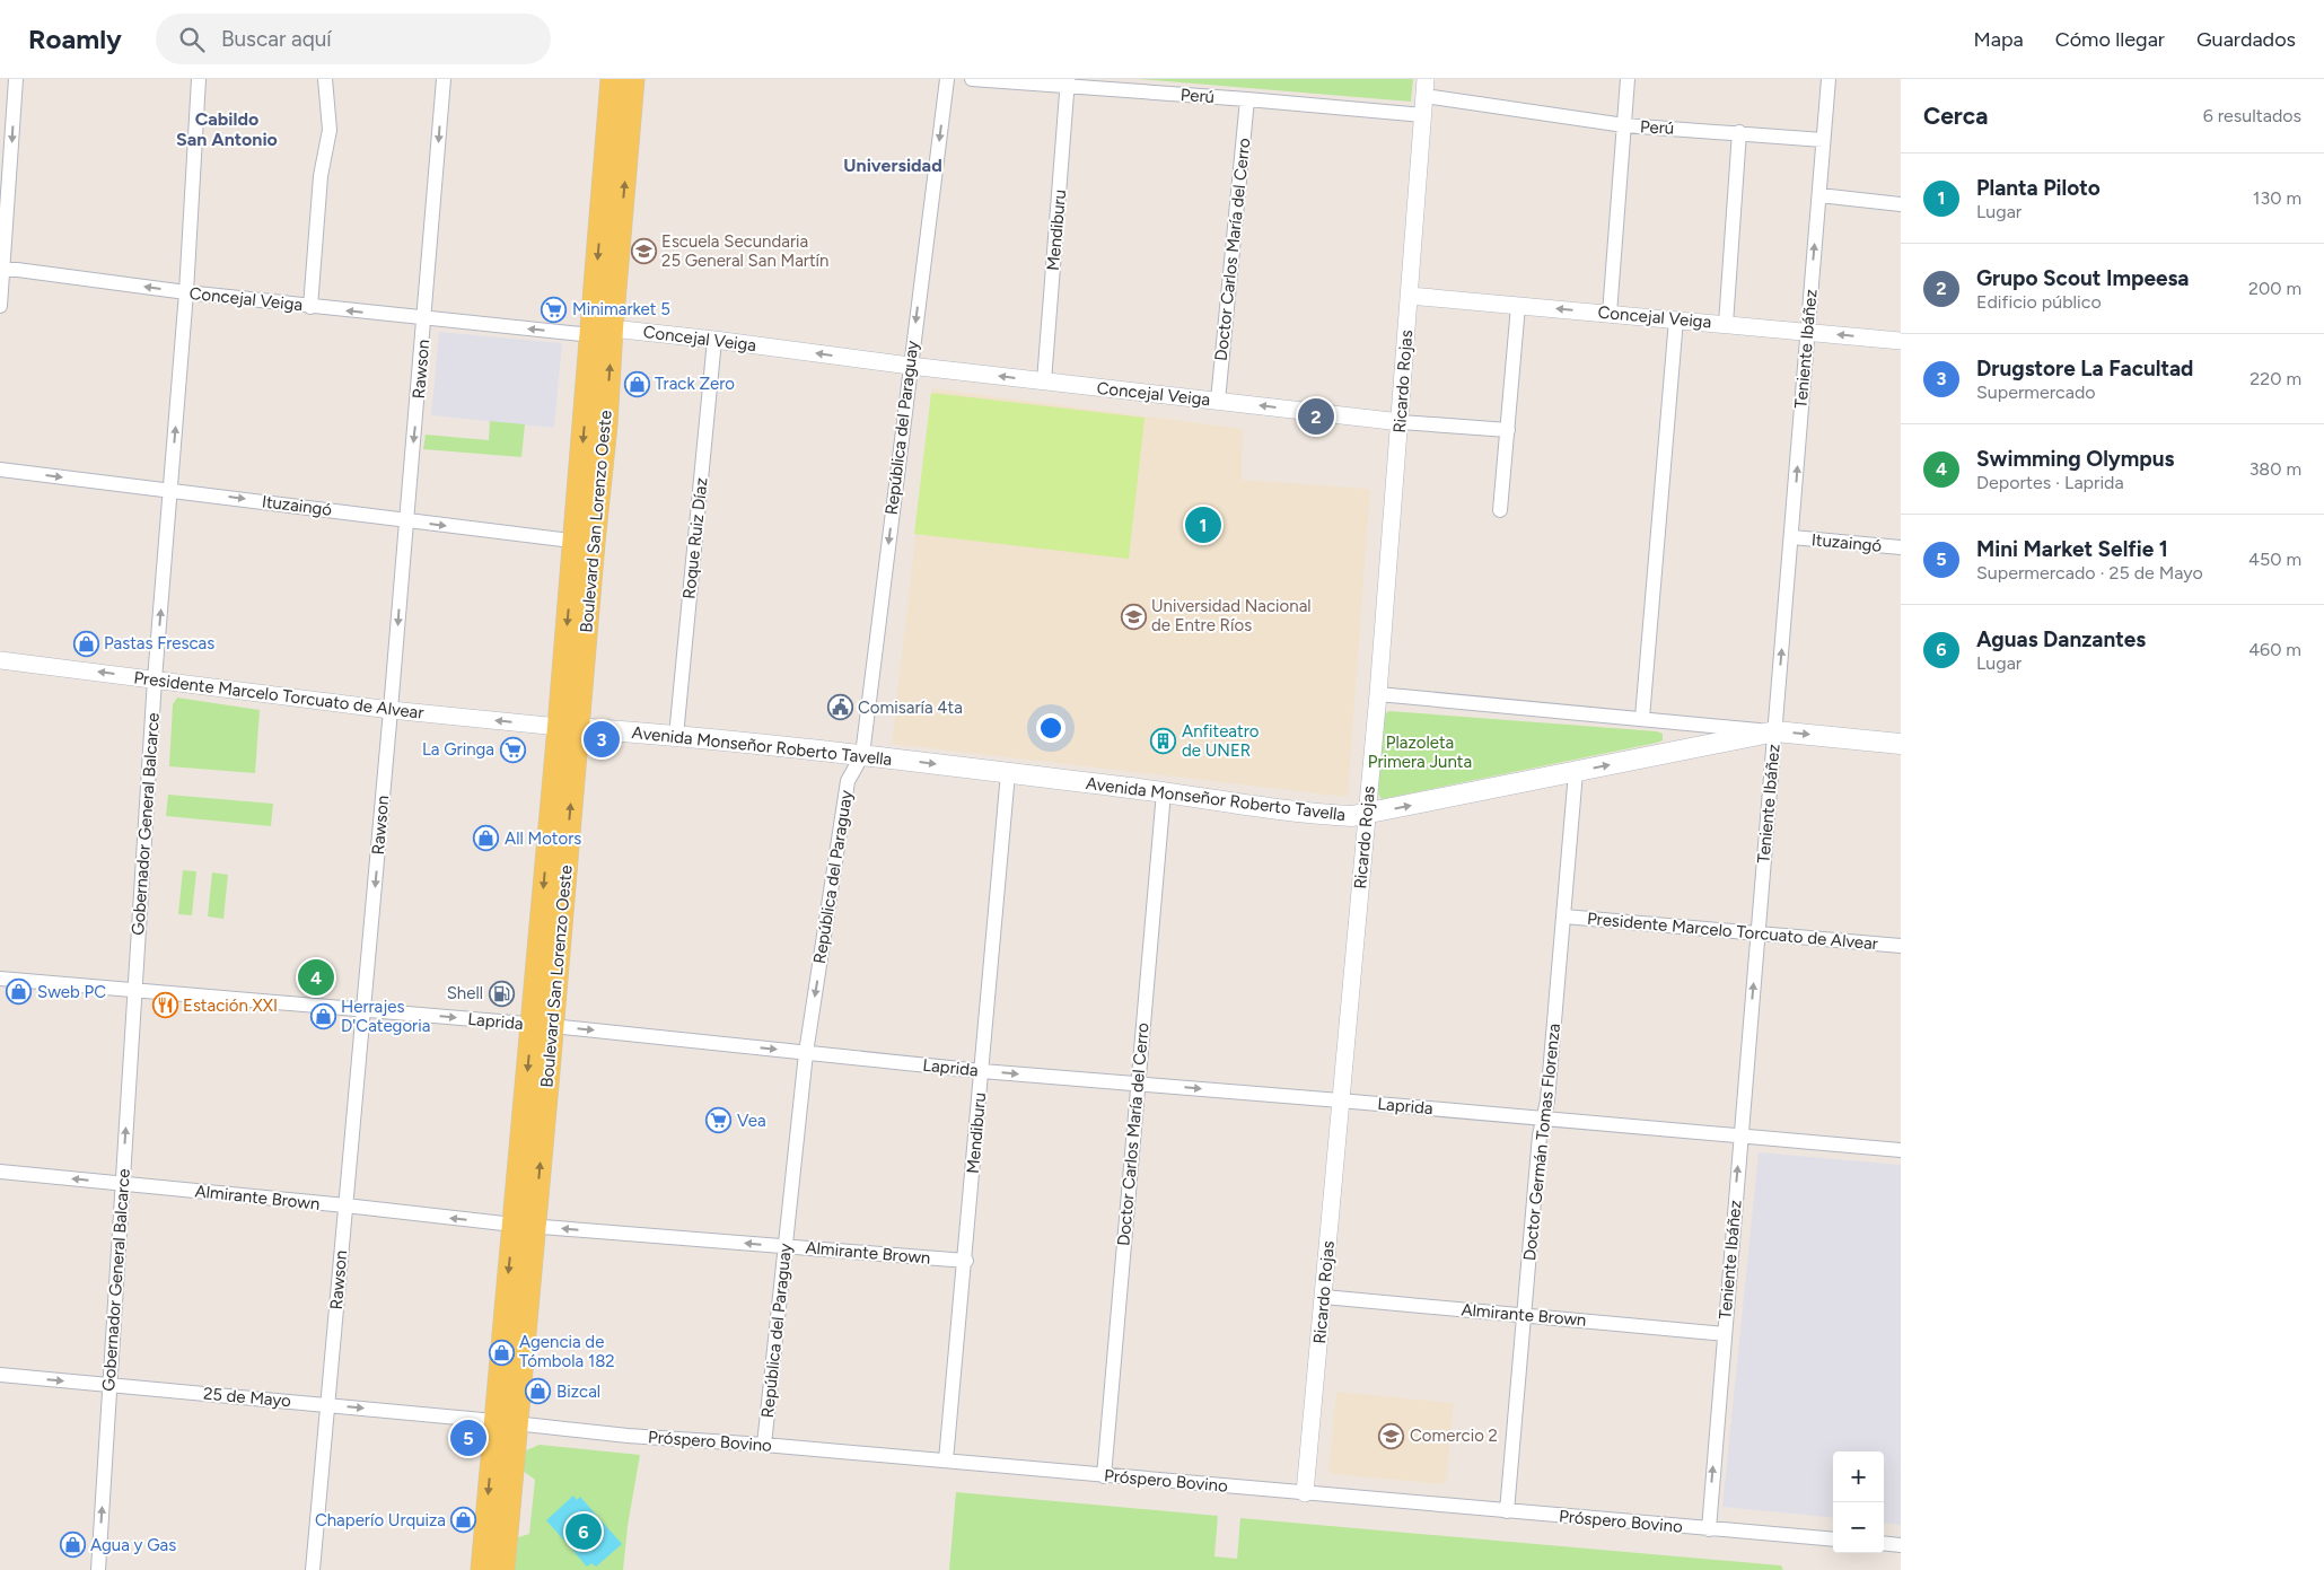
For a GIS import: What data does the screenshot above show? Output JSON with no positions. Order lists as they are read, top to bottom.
{
  "streets": {
    "main road": ["Boulevard San Lorenzo Oeste", "Avenida Monseñor Roberto Tavella"],
    "street": [
      "Perú",
      "Mendiburu",
      "Doctor Carlos María del Cerro",
      "Concejal Veiga",
      "Teniente Ibáñez",
      "Rawson",
      "Ricardo Rojas",
      "República del Paraguay",
      "Ituzaingó",
      "Roque Ruiz Díaz",
      "Presidente Marcelo Torcuato de Alvear",
      "Gobernador General Balcarce",
      "Laprida",
      "Doctor Germán Tomas Florenza",
      "Almirante Brown",
      "25 de Mayo",
      "Próspero Bovino"
    ]
  },
  "crossings": [
    ["Perú", "Mendiburu"],
    ["Perú", "Doctor Carlos María del Cerro"],
    ["Perú", "Teniente Ibáñez"],
    ["Perú", "Ricardo Rojas"],
    ["Mendiburu", "Concejal Veiga"],
    ["Mendiburu", "Avenida Monseñor Roberto Tavella"],
    ["Mendiburu", "Laprida"],
    ["Mendiburu", "Almirante Brown"],
    ["Mendiburu", "Próspero Bovino"],
    ["Doctor Carlos María del Cerro", "Concejal Veiga"],
    ["Doctor Carlos María del Cerro", "Avenida Monseñor Roberto Tavella"],
    ["Doctor Carlos María del Cerro", "Laprida"],
    ["Doctor Carlos María del Cerro", "Próspero Bovino"],
    ["Concejal Veiga", "Teniente Ibáñez"],
    ["Concejal Veiga", "Rawson"],
    ["Concejal Veiga", "Ricardo Rojas"],
    ["Concejal Veiga", "República del Paraguay"],
    ["Concejal Veiga", "Boulevard San Lorenzo Oeste"],
    ["Concejal Veiga", "Roque Ruiz Díaz"],
    ["Concejal Veiga", "Gobernador General Balcarce"],
    ["Teniente Ibáñez", "Ituzaingó"],
    ["Teniente Ibáñez", "Presidente Marcelo Torcuato de Alvear"],
    ["Teniente Ibáñez", "Avenida Monseñor Roberto Tavella"],
    ["Teniente Ibáñez", "Laprida"],
    ["Teniente Ibáñez", "Almirante Brown"],
    ["Teniente Ibáñez", "Próspero Bovino"],
    ["Rawson", "Ituzaingó"],
    ["Rawson", "Presidente Marcelo Torcuato de Alvear"],
    ["Rawson", "Laprida"],
    ["Rawson", "Almirante Brown"],
    ["Rawson", "25 de Mayo"],
    ["Ricardo Rojas", "Avenida Monseñor Roberto Tavella"],
    ["Ricardo Rojas", "Laprida"],
    ["Ricardo Rojas", "Almirante Brown"],
    ["Ricardo Rojas", "Próspero Bovino"],
    ["República del Paraguay", "Avenida Monseñor Roberto Tavella"],
    ["República del Paraguay", "Laprida"],
    ["República del Paraguay", "Almirante Brown"],
    ["República del Paraguay", "Próspero Bovino"],
    ["Ituzaingó", "Boulevard San Lorenzo Oeste"],
    ["Ituzaingó", "Gobernador General Balcarce"],
    ["Boulevard San Lorenzo Oeste", "Presidente Marcelo Torcuato de Alvear"],
    ["Boulevard San Lorenzo Oeste", "Avenida Monseñor Roberto Tavella"],
    ["Boulevard San Lorenzo Oeste", "Laprida"],
    ["Boulevard San Lorenzo Oeste", "Almirante Brown"],
    ["Boulevard San Lorenzo Oeste", "25 de Mayo"],
    ["Boulevard San Lorenzo Oeste", "Próspero Bovino"],
    ["Roque Ruiz Díaz", "Avenida Monseñor Roberto Tavella"],
    ["Presidente Marcelo Torcuato de Alvear", "Avenida Monseñor Roberto Tavella"],
    ["Presidente Marcelo Torcuato de Alvear", "Gobernador General Balcarce"],
    ["Presidente Marcelo Torcuato de Alvear", "Doctor Germán Tomas Florenza"],
    ["Avenida Monseñor Roberto Tavella", "Doctor Germán Tomas Florenza"],
    ["Gobernador General Balcarce", "Laprida"],
    ["Gobernador General Balcarce", "Almirante Brown"],
    ["Gobernador General Balcarce", "25 de Mayo"],
    ["Laprida", "Doctor Germán Tomas Florenza"],
    ["Doctor Germán Tomas Florenza", "Almirante Brown"],
    ["Doctor Germán Tomas Florenza", "Próspero Bovino"],
    ["25 de Mayo", "Próspero Bovino"]
  ],
  "one_way": [
    "Concejal Veiga",
    "Teniente Ibáñez",
    "Rawson",
    "República del Paraguay",
    "Ituzaingó",
    "Presidente Marcelo Torcuato de Alvear",
    "Avenida Monseñor Roberto Tavella",
    "Gobernador General Balcarce",
    "Laprida",
    "Almirante Brown",
    "25 de Mayo"
  ],
  "districts": ["Cabildo San Antonio", "Universidad"],
  "parks": ["Plazoleta Primera Junta"],
  "places": {
    "school or university": ["Escuela Secundaria 25 General San Martín", "Universidad Nacional de Entre Ríos", "Comercio 2"],
    "supermarket": ["Minimarket 5", "La Gringa", "Vea"],
    "shop": [
      "Track Zero",
      "Pastas Frescas",
      "All Motors",
      "Sweb PC",
      "Herrajes D'Categoria",
      "Agencia de Tómbola 182",
      "Bizcal",
      "Chaperío Urquiza",
      "Agua y Gas"
    ],
    "public building": ["Comisaría 4ta"],
    "building": ["Anfiteatro de UNER"],
    "fuel station": ["Shell"],
    "restaurant": ["Estación XXI"]
  },
  "page": {
    "header": "Roamly",
    "search": "Buscar aquí",
    "nav": ["Mapa", "Cómo llegar", "Guardados"],
    "heading": ["Cerca", "6 resultados"],
    "list": [
      {
        "mark": "1",
        "name": "Planta Piloto",
        "note": "Lugar",
        "value": "130 m"
      },
      {
        "mark": "2",
        "name": "Grupo Scout Impeesa",
        "note": "Edificio público",
        "value": "200 m"
      },
      {
        "mark": "3",
        "name": "Drugstore La Facultad",
        "note": "Supermercado",
        "value": "220 m"
      },
      {
        "mark": "4",
        "name": "Swimming Olympus",
        "note": "Deportes · Laprida",
        "value": "380 m"
      },
      {
        "mark": "5",
        "name": "Mini Market Selfie 1",
        "note": "Supermercado · 25 de Mayo",
        "value": "450 m"
      },
      {
        "mark": "6",
        "name": "Aguas Danzantes",
        "note": "Lugar",
        "value": "460 m"
      }
    ],
    "pins": [
      "2",
      "1",
      "3",
      "4",
      "5",
      "6"
    ],
    "map_buttons": ["+", "−"]
  }
}
